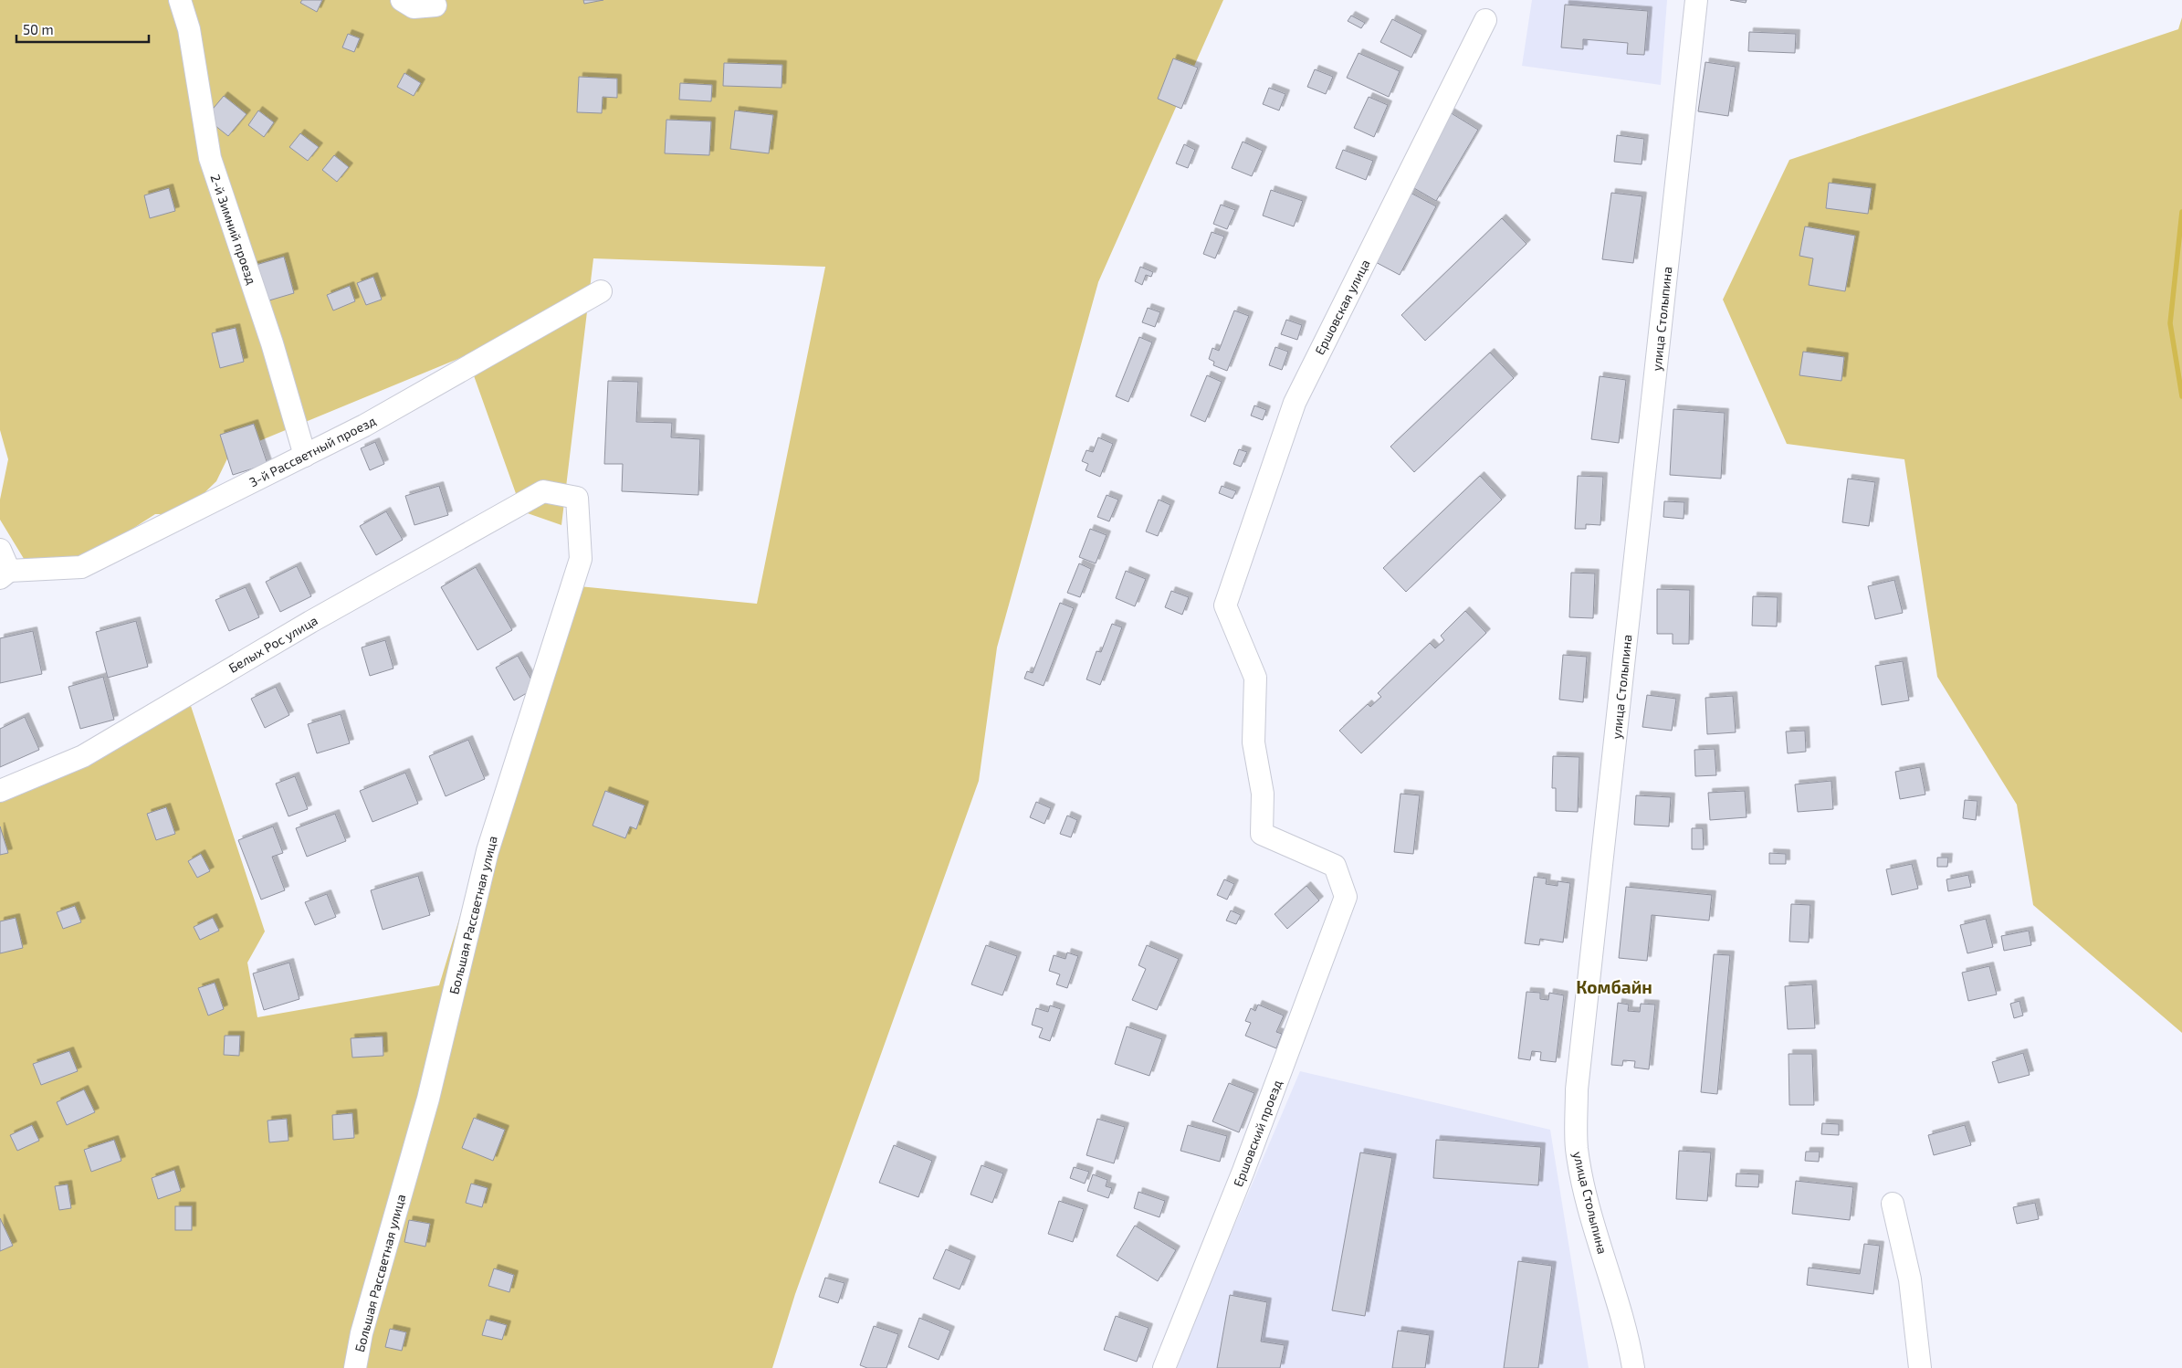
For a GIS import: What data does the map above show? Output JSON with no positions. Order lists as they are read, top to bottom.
{
  "streets": {
    "street": [
      "2-й Зимний проезд",
      "Ершовская улица",
      "улица Столыпина",
      "3-й Рассветный проезд",
      "Белых Рос улица",
      "Большая Рассветная улица",
      "Ершовский проезд"
    ]
  },
  "crossings": [
    ["2-й Зимний проезд", "3-й Рассветный проезд"],
    ["Ершовская улица", "Ершовский проезд"],
    ["Белых Рос улица", "Большая Рассветная улица"]
  ],
  "districts": ["Комбайн"],
  "scale_bar": "50 m"
}
